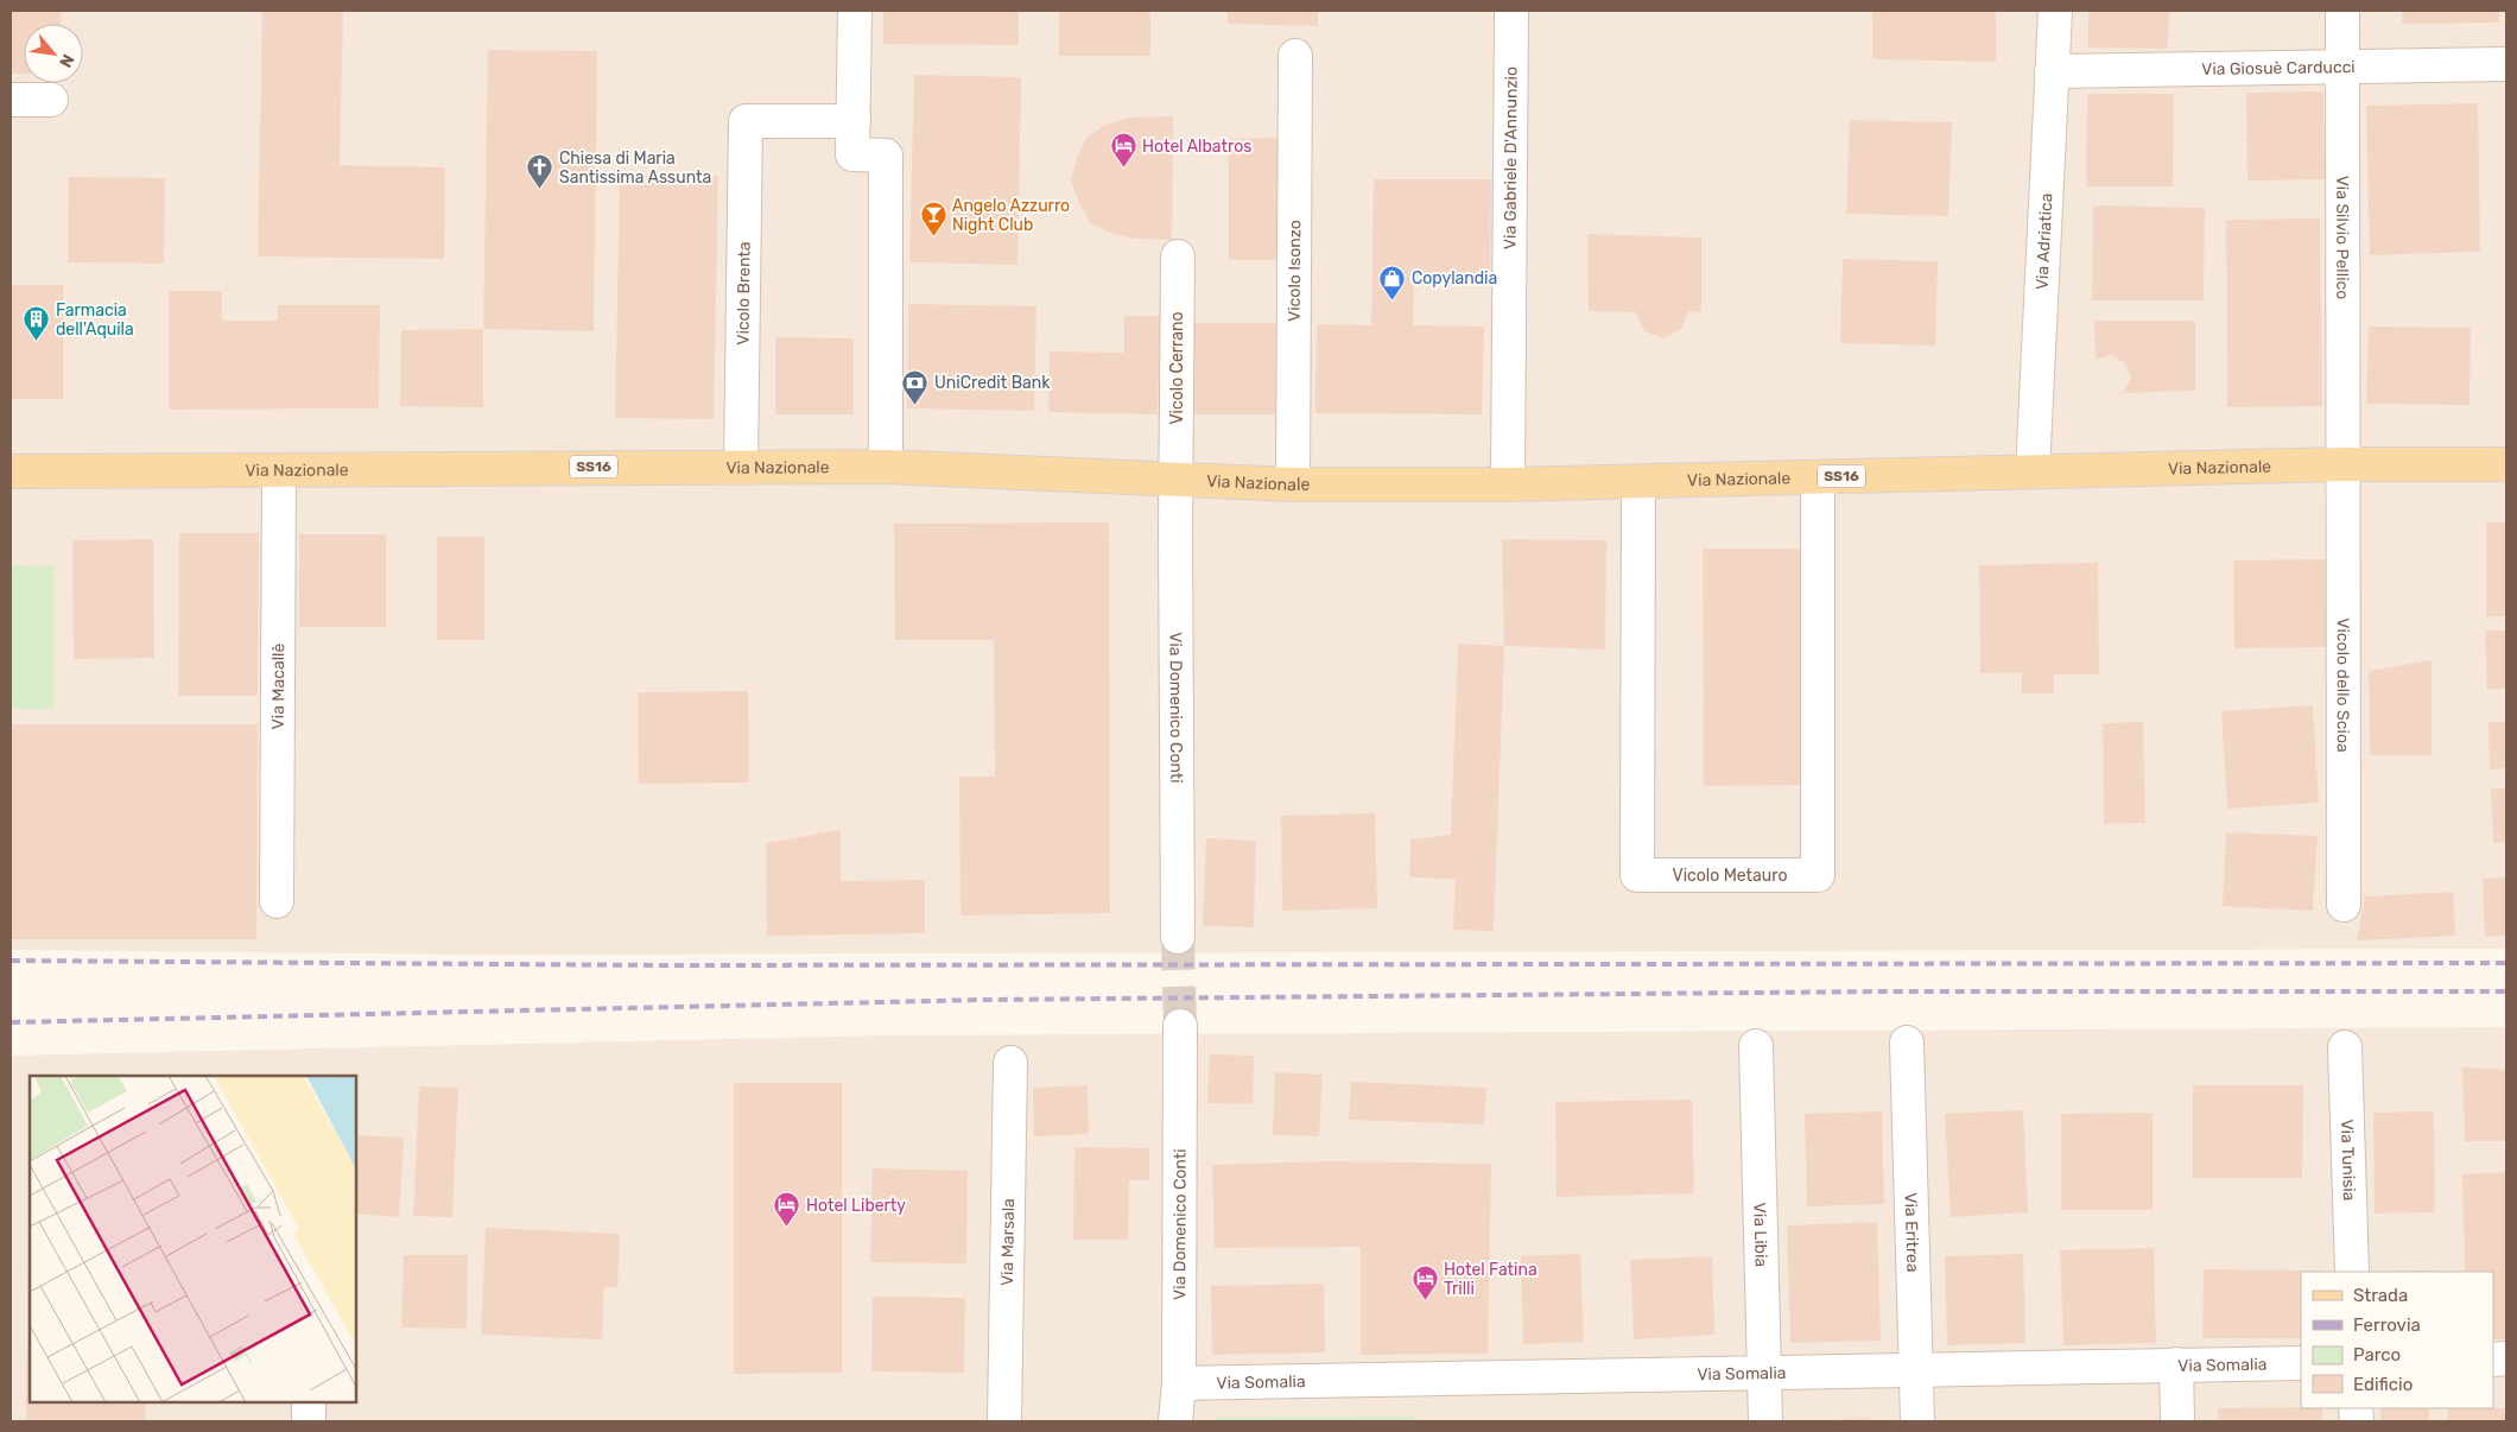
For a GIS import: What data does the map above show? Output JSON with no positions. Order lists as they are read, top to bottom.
{
  "streets": {
    "main road": ["Via Nazionale", "SS16"],
    "street": [
      "Via Giosuè Carducci",
      "Via Gabriele D'Annunzio",
      "Via Silvio Pellico",
      "Via Adriatica",
      "Vicolo Isonzo",
      "Vicolo Brenta",
      "Vicolo Cerrano",
      "Vicolo dello Scioa",
      "Via Macallè",
      "Via Domenico Conti",
      "Vicolo Metauro",
      "Via Tunisia",
      "Via Eritrea",
      "Via Libia",
      "Via Marsala",
      "Via Somalia"
    ]
  },
  "crossings": [
    ["Via Giosuè Carducci", "Via Silvio Pellico"],
    ["Via Giosuè Carducci", "Via Adriatica"],
    ["Via Gabriele D'Annunzio", "Via Nazionale"],
    ["Via Silvio Pellico", "Via Nazionale"],
    ["Via Silvio Pellico", "Vicolo dello Scioa"],
    ["Via Adriatica", "Via Nazionale"],
    ["Vicolo Isonzo", "Via Nazionale"],
    ["Vicolo Brenta", "Via Nazionale"],
    ["Vicolo Cerrano", "Via Nazionale"],
    ["Vicolo Cerrano", "Via Domenico Conti"],
    ["Via Nazionale", "Vicolo dello Scioa"],
    ["Via Nazionale", "Via Macallè"],
    ["Via Nazionale", "Via Domenico Conti"],
    ["Via Nazionale", "Vicolo Metauro"],
    ["Via Domenico Conti", "Via Somalia"],
    ["Via Eritrea", "Via Somalia"],
    ["Via Libia", "Via Somalia"]
  ],
  "places": {
    "hotel": ["Hotel Albatros", "Hotel Liberty", "Hotel Fatina Trilli"],
    "church": ["Chiesa di Maria Santissima Assunta"],
    "bar": ["Angelo Azzurro Night Club"],
    "shop": ["Copylandia"],
    "building": ["Farmacia dell'Aquila"],
    "bank": ["UniCredit Bank"]
  },
  "legend": [
    "Strada",
    "Ferrovia",
    "Parco",
    "Edificio"
  ],
  "north": "bottom right"
}
